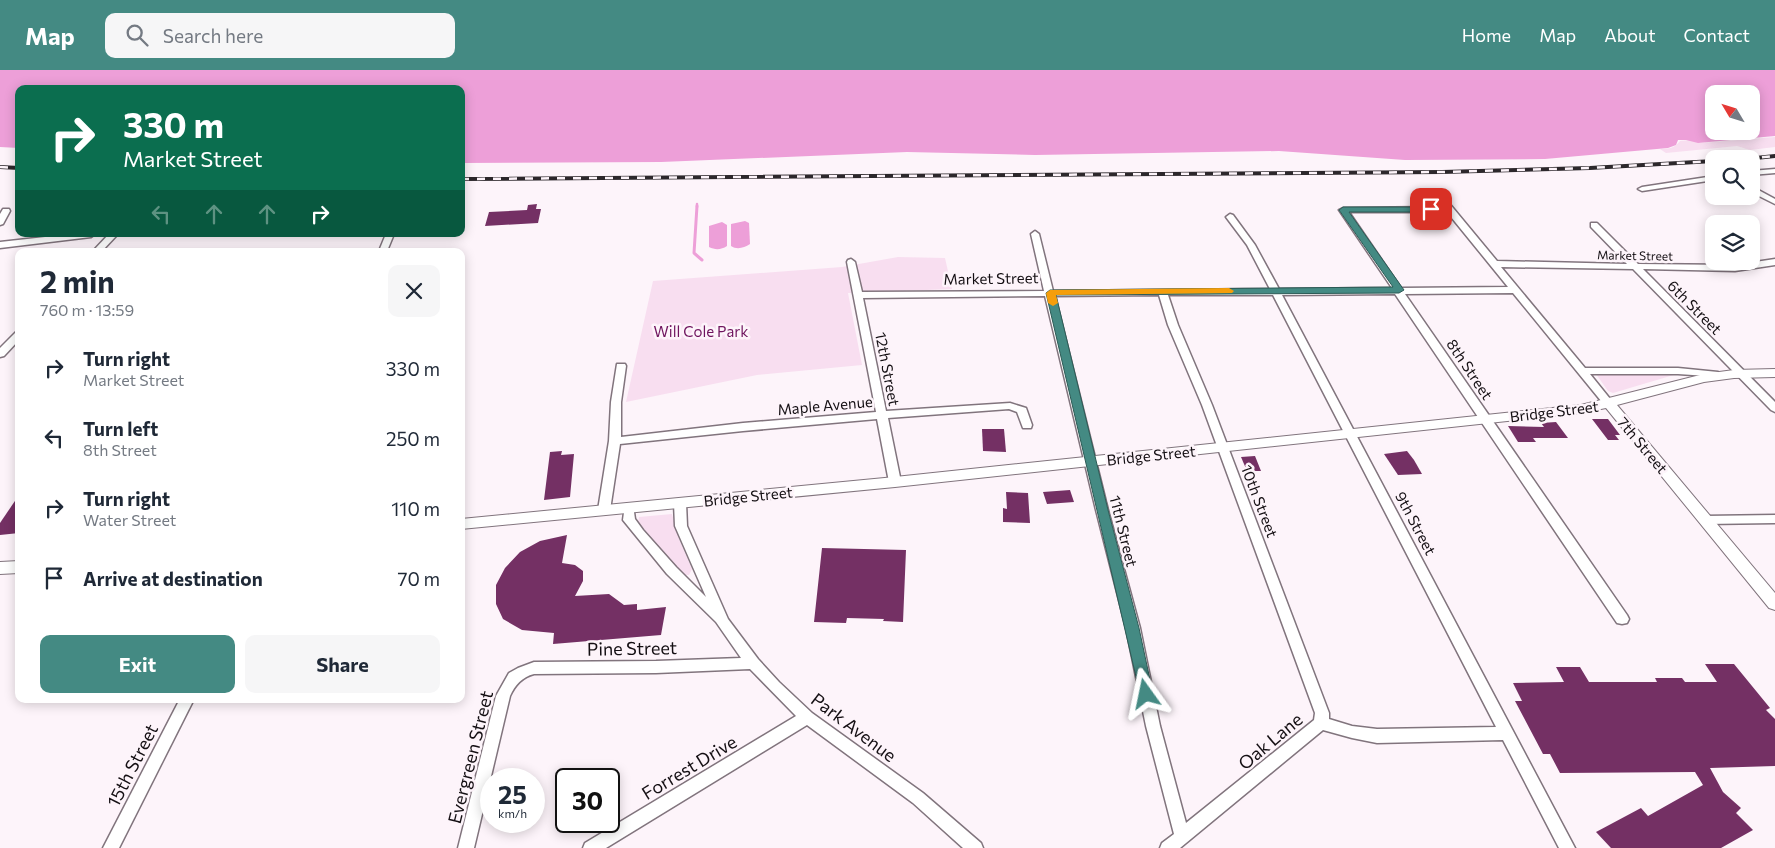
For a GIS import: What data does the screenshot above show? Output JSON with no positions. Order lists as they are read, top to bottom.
{
  "streets": {
    "main road": ["Bridge Street", "7th Street"],
    "street": [
      "Market Street",
      "6th Street",
      "12th Street",
      "8th Street",
      "Maple Avenue",
      "10th Street",
      "9th Street",
      "11th Street",
      "Pine Street",
      "Park Avenue",
      "Oak Lane",
      "Evergreen Street",
      "15th Street",
      "Forrest Drive"
    ]
  },
  "crossings": [
    ["Market Street", "6th Street"],
    ["Market Street", "12th Street"],
    ["Market Street", "8th Street"],
    ["Market Street", "7th Street"],
    ["Market Street", "10th Street"],
    ["Market Street", "9th Street"],
    ["Market Street", "11th Street"],
    ["6th Street", "Bridge Street"],
    ["12th Street", "Maple Avenue"],
    ["12th Street", "Bridge Street"],
    ["8th Street", "Bridge Street"],
    ["8th Street", "7th Street"],
    ["Bridge Street", "7th Street"],
    ["Bridge Street", "10th Street"],
    ["Bridge Street", "9th Street"],
    ["Bridge Street", "11th Street"],
    ["Bridge Street", "Park Avenue"],
    ["10th Street", "Oak Lane"],
    ["9th Street", "Oak Lane"],
    ["11th Street", "Oak Lane"],
    ["Pine Street", "Park Avenue"],
    ["Pine Street", "Evergreen Street"],
    ["Park Avenue", "Forrest Drive"]
  ],
  "parks": ["Will Cole Park"],
  "north": "top left",
  "page": {
    "header": "Map",
    "search": "Search here",
    "nav": [
      "Home",
      "Map",
      "About",
      "Contact"
    ],
    "turn": ["330 m", "Market Street"],
    "heading": ["2 min", "760 m · 13:59"],
    "list": [
      {
        "name": "Turn right",
        "note": "Market Street",
        "value": "330 m"
      },
      {
        "name": "Turn left",
        "note": "8th Street",
        "value": "250 m"
      },
      {
        "name": "Turn right",
        "note": "Water Street",
        "value": "110 m"
      },
      {
        "name": "Arrive at destination",
        "value": "70 m"
      }
    ],
    "buttons": ["Exit", "Share"],
    "speed": "25 km/h",
    "limit": "30"
  }
}
